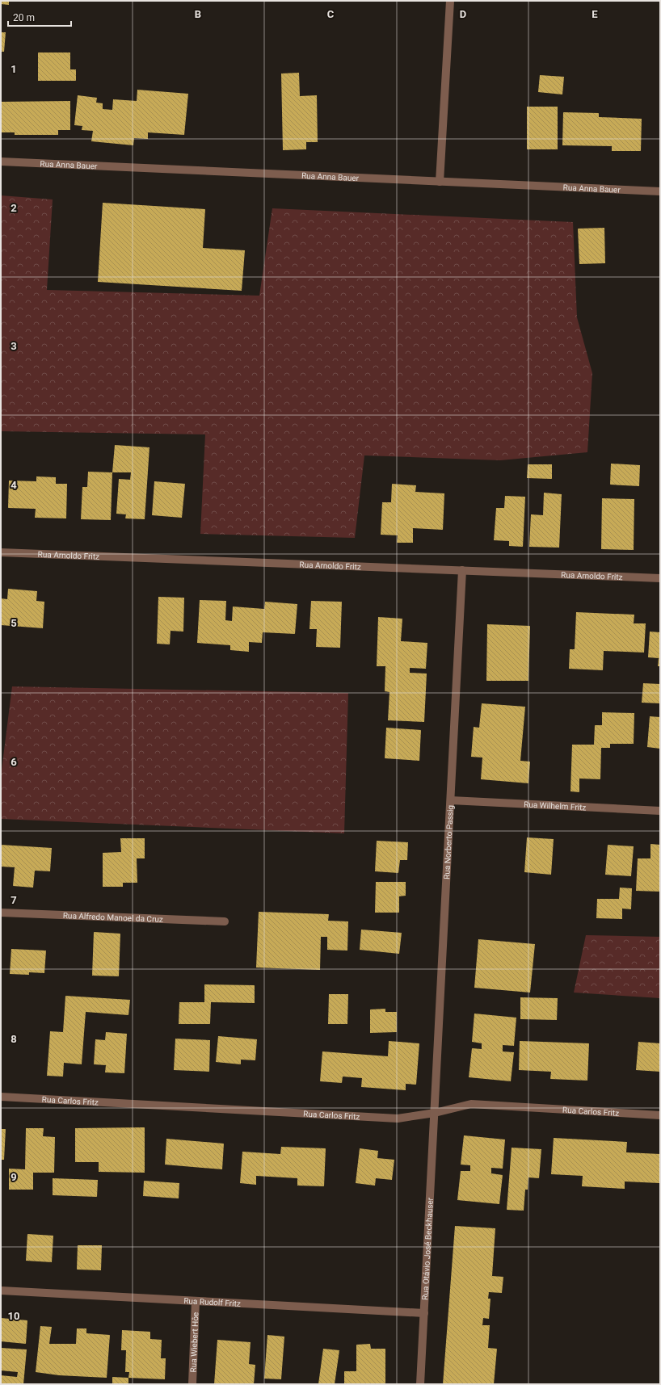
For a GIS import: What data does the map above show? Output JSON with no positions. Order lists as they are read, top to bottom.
{
  "streets": {
    "street": [
      "Rua Anna Bauer",
      "Rua Arnoldo Fritz",
      "Rua Wilhelm Fritz",
      "Rua Norberto Passig",
      "Rua Alfredo Manoel da Cruz",
      "Rua Carlos Fritz",
      "Rua Otávio José Beckhauser",
      "Rua Rudolf Fritz",
      "Rua Wiebert Hôe"
    ]
  },
  "crossings": [
    ["Rua Arnoldo Fritz", "Rua Norberto Passig"],
    ["Rua Wilhelm Fritz", "Rua Norberto Passig"],
    ["Rua Norberto Passig", "Rua Carlos Fritz"],
    ["Rua Norberto Passig", "Rua Otávio José Beckhauser"],
    ["Rua Carlos Fritz", "Rua Otávio José Beckhauser"],
    ["Rua Otávio José Beckhauser", "Rua Rudolf Fritz"],
    ["Rua Rudolf Fritz", "Rua Wiebert Hôe"]
  ],
  "scale_bar": "20 m",
  "grid": {
    "columns": [
      "B",
      "C",
      "D",
      "E"
    ],
    "rows": [
      "1",
      "2",
      "3",
      "4",
      "5",
      "6",
      "7",
      "8",
      "9",
      "10"
    ]
  }
}
